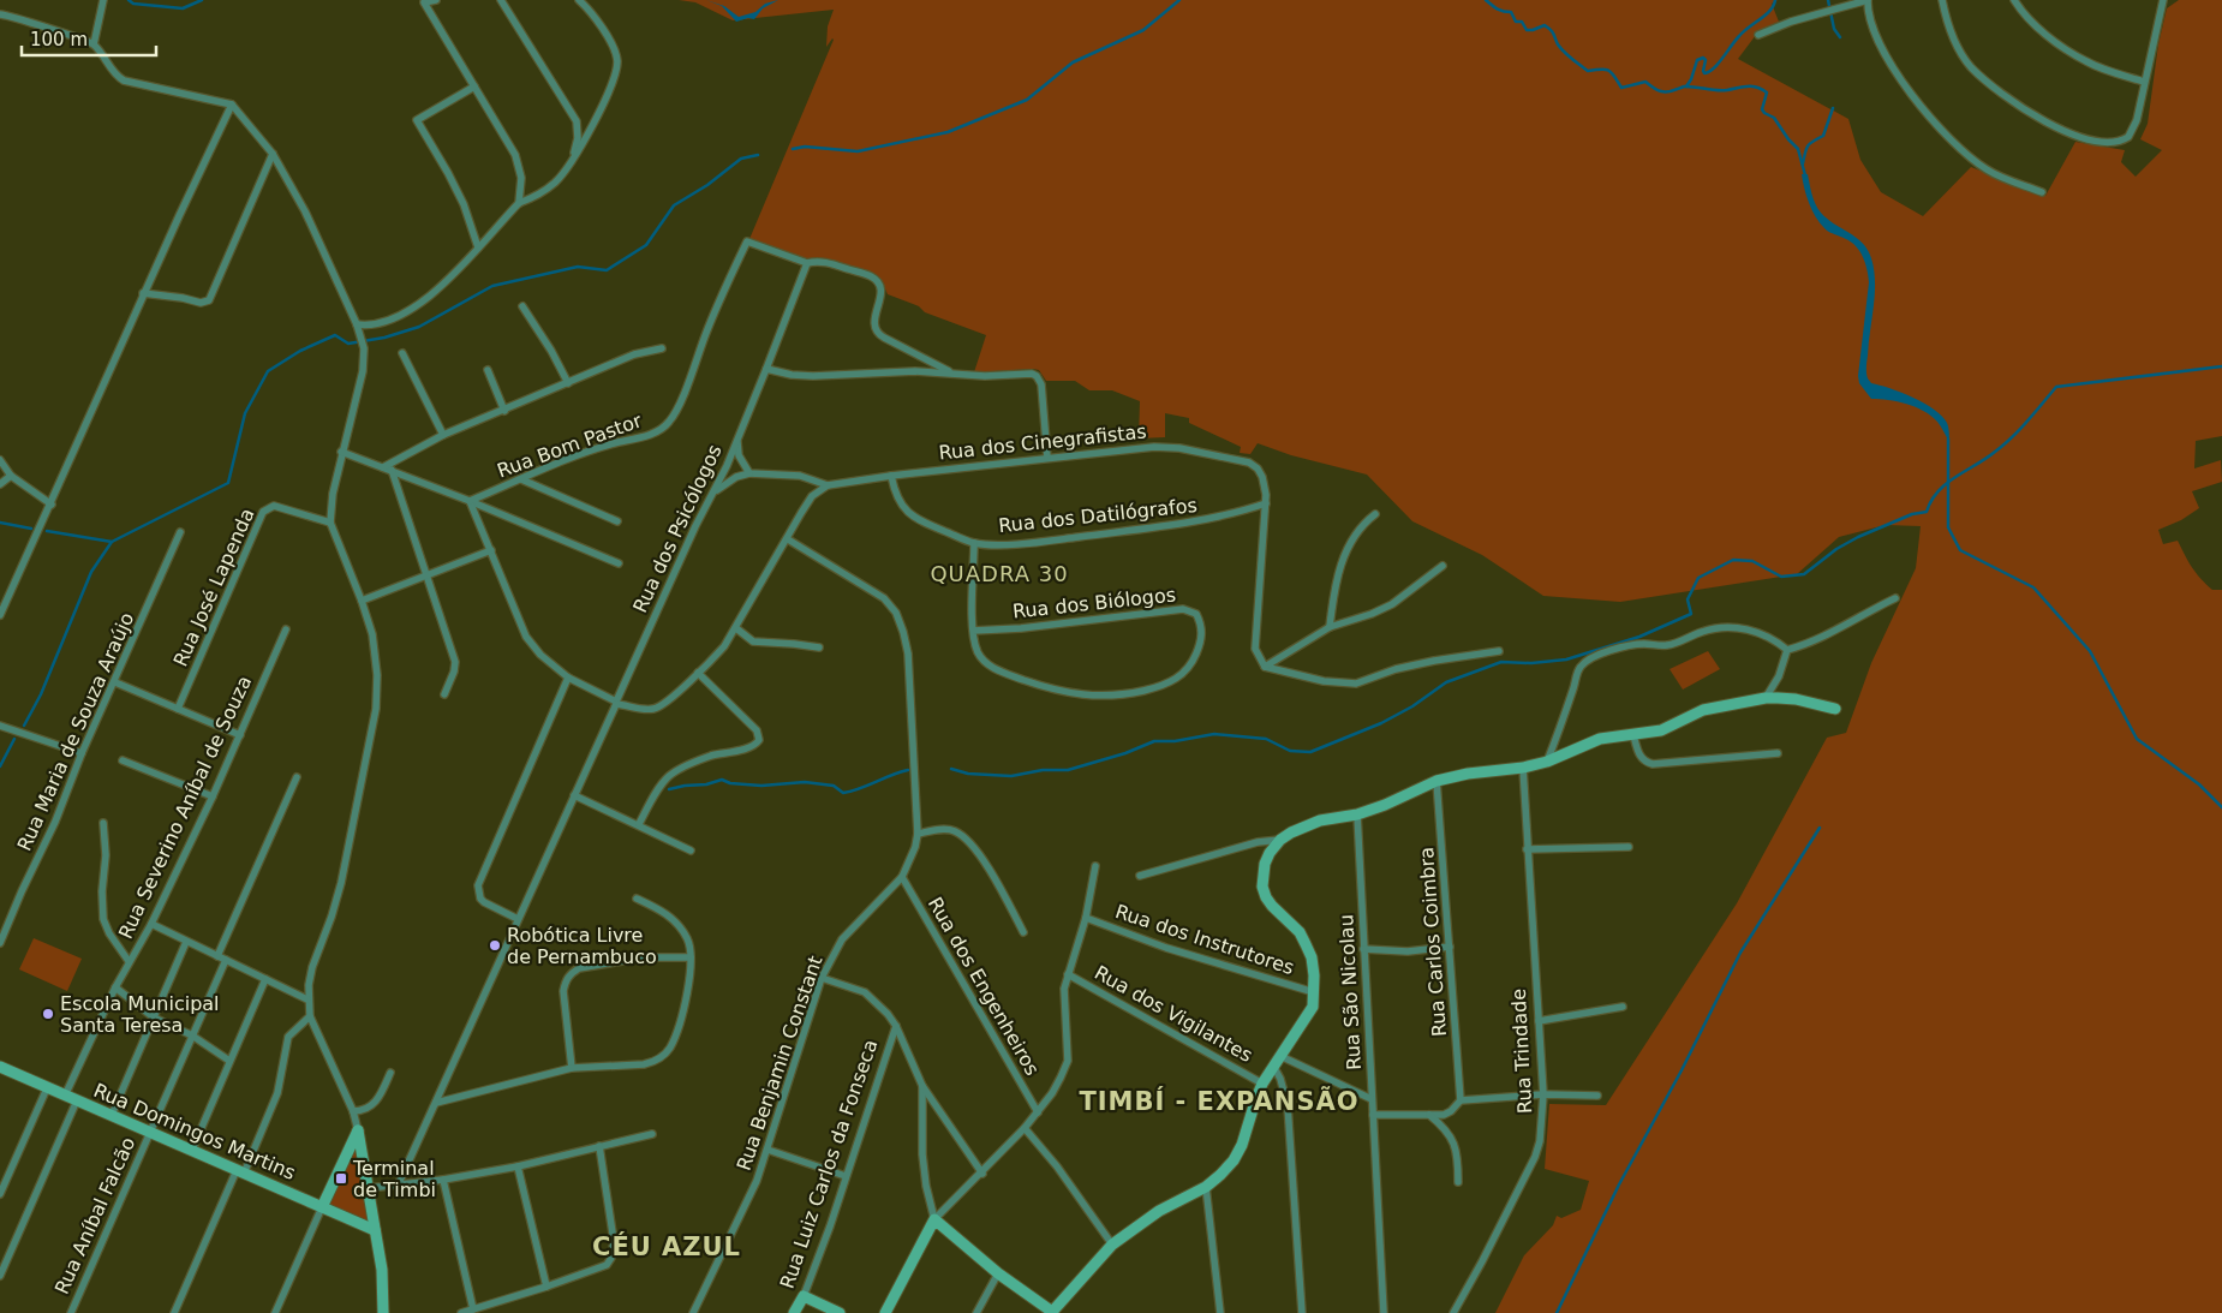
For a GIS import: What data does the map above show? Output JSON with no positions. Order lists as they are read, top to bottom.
{
  "streets": {
    "street": [
      "Rua dos Cinegrafistas",
      "Rua Bom Pastor",
      "Rua dos Datilógrafos",
      "Rua dos Psicólogos",
      "Rua José Lapenda",
      "Rua dos Biólogos",
      "Rua Maria de Souza Araújo",
      "Rua Severino Aníbal de Souza",
      "Rua dos Instrutores",
      "Rua Carlos Coimbra",
      "Rua dos Engenheiros",
      "Rua São Nicolau",
      "Rua dos Vigilantes",
      "Rua Trindade",
      "Rua Benjamin Constant",
      "Rua Domingos Martins",
      "Rua Luiz Carlos da Fonseca",
      "Rua Aníbal Falcão"
    ]
  },
  "crossings": [
    ["Rua dos Cinegrafistas", "Rua dos Datilógrafos"],
    ["Rua Bom Pastor", "Rua dos Psicólogos"],
    ["Rua dos Datilógrafos", "Rua dos Biólogos"],
    ["Rua Severino Aníbal de Souza", "Rua Domingos Martins"],
    ["Rua dos Engenheiros", "Rua Benjamin Constant"],
    ["Rua Domingos Martins", "Rua Aníbal Falcão"]
  ],
  "districts": ["QUADRA 30", "TIMBÍ - EXPANSÃO", "CÉU AZUL"],
  "places": {
    "other": ["Robótica Livre de Pernambuco", "Escola Municipal Santa Teresa"],
    "transit": ["Terminal de Timbi"]
  },
  "scale_bar": "100 m"
}
